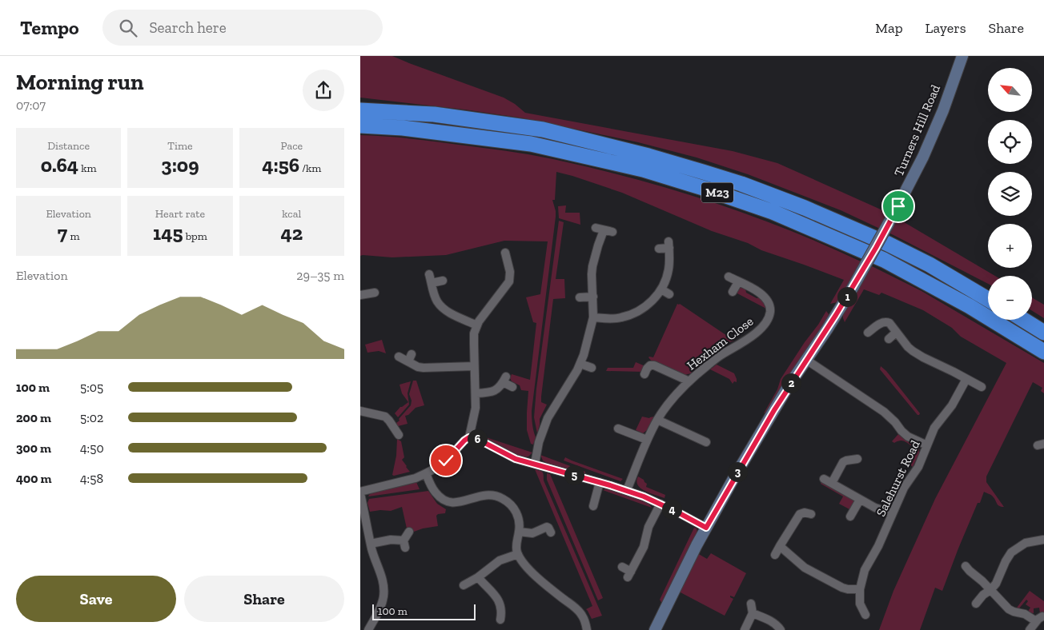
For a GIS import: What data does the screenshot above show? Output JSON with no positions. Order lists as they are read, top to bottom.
{
  "streets": {
    "highway": ["M23"],
    "street": ["Turners Hill Road", "Hexham Close", "Salehurst Road"]
  },
  "scale_bar": "100 m",
  "north": "top left",
  "page": {
    "header": "Tempo",
    "search": "Search here",
    "nav": ["Map", "Layers", "Share"],
    "heading": ["Morning run", "07:07"],
    "map_buttons": ["+", "−"],
    "stats": [
      ["Distance", "0.64 km"],
      ["Time", "3:09"],
      ["Pace", "4:56 /km"],
      ["Elevation", "7 m"],
      ["Heart rate", "145 bpm"],
      ["kcal", "42"]
    ],
    "chart": ["Elevation", "29–35 m"],
    "pins": [
      "1",
      "2",
      "6",
      "3",
      "5",
      "4"
    ],
    "list": [
      {
        "name": "100 m",
        "note": "5:05"
      },
      {
        "name": "200 m",
        "note": "5:02"
      },
      {
        "name": "300 m",
        "note": "4:50"
      },
      {
        "name": "400 m",
        "note": "4:58"
      }
    ],
    "buttons": ["Save", "Share"],
    "scale": "100 m"
  }
}
